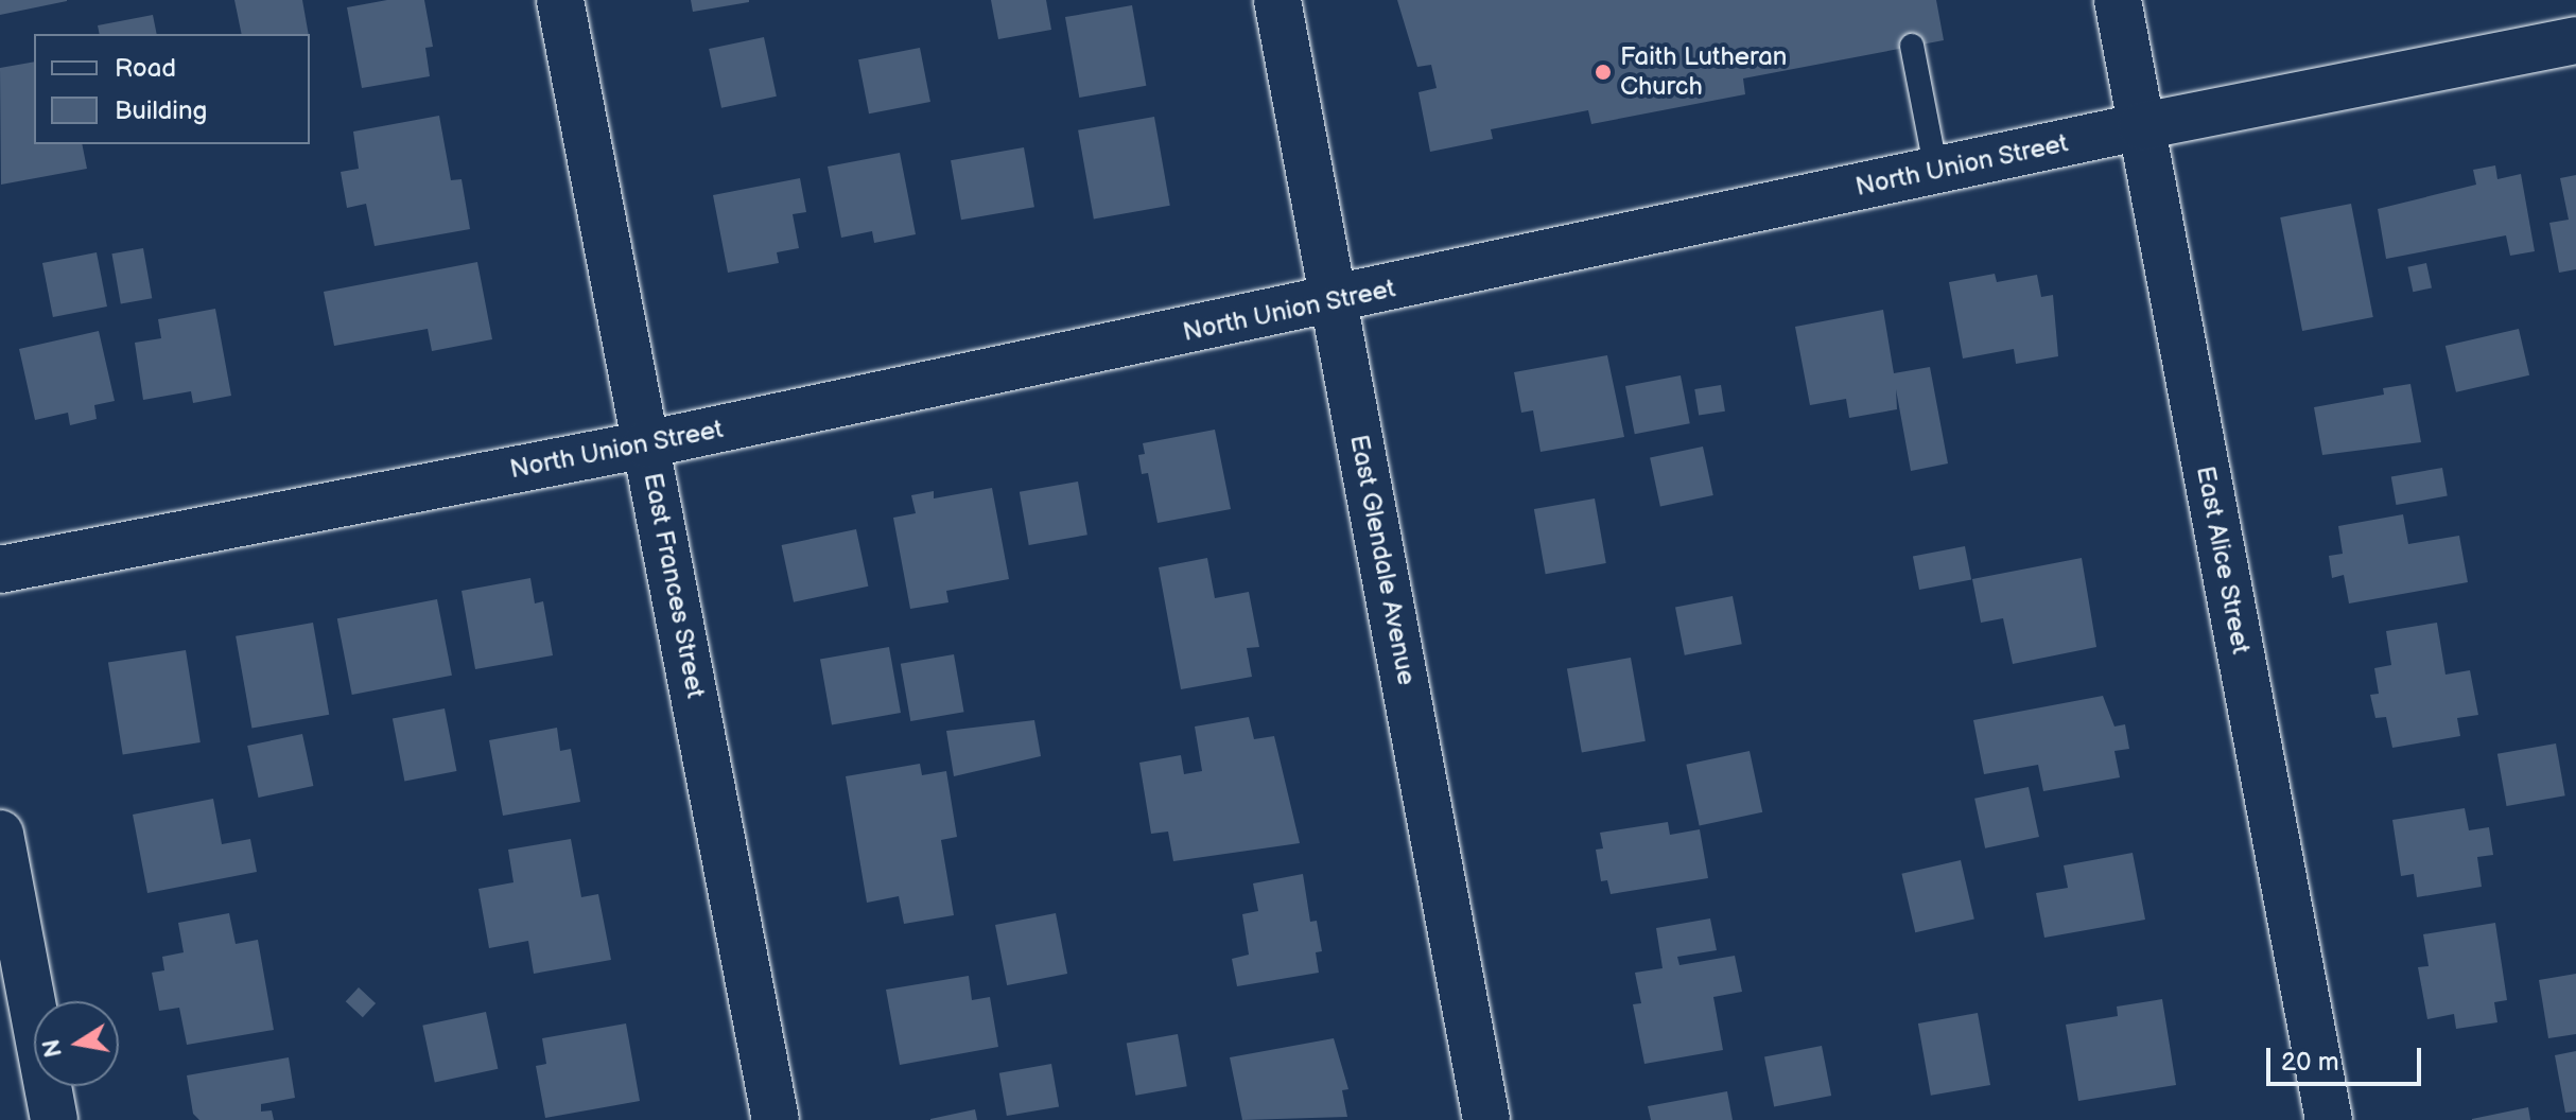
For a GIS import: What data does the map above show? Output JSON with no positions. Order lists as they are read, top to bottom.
{
  "streets": {
    "street": [
      "North Union Street",
      "East Glendale Avenue",
      "East Alice Street",
      "East Frances Street"
    ]
  },
  "crossings": [
    ["North Union Street", "East Glendale Avenue"],
    ["North Union Street", "East Alice Street"],
    ["North Union Street", "East Frances Street"]
  ],
  "places": ["Faith Lutheran Church"],
  "legend": ["Road", "Building"],
  "scale_bar": "20 m",
  "north": "left"
}
